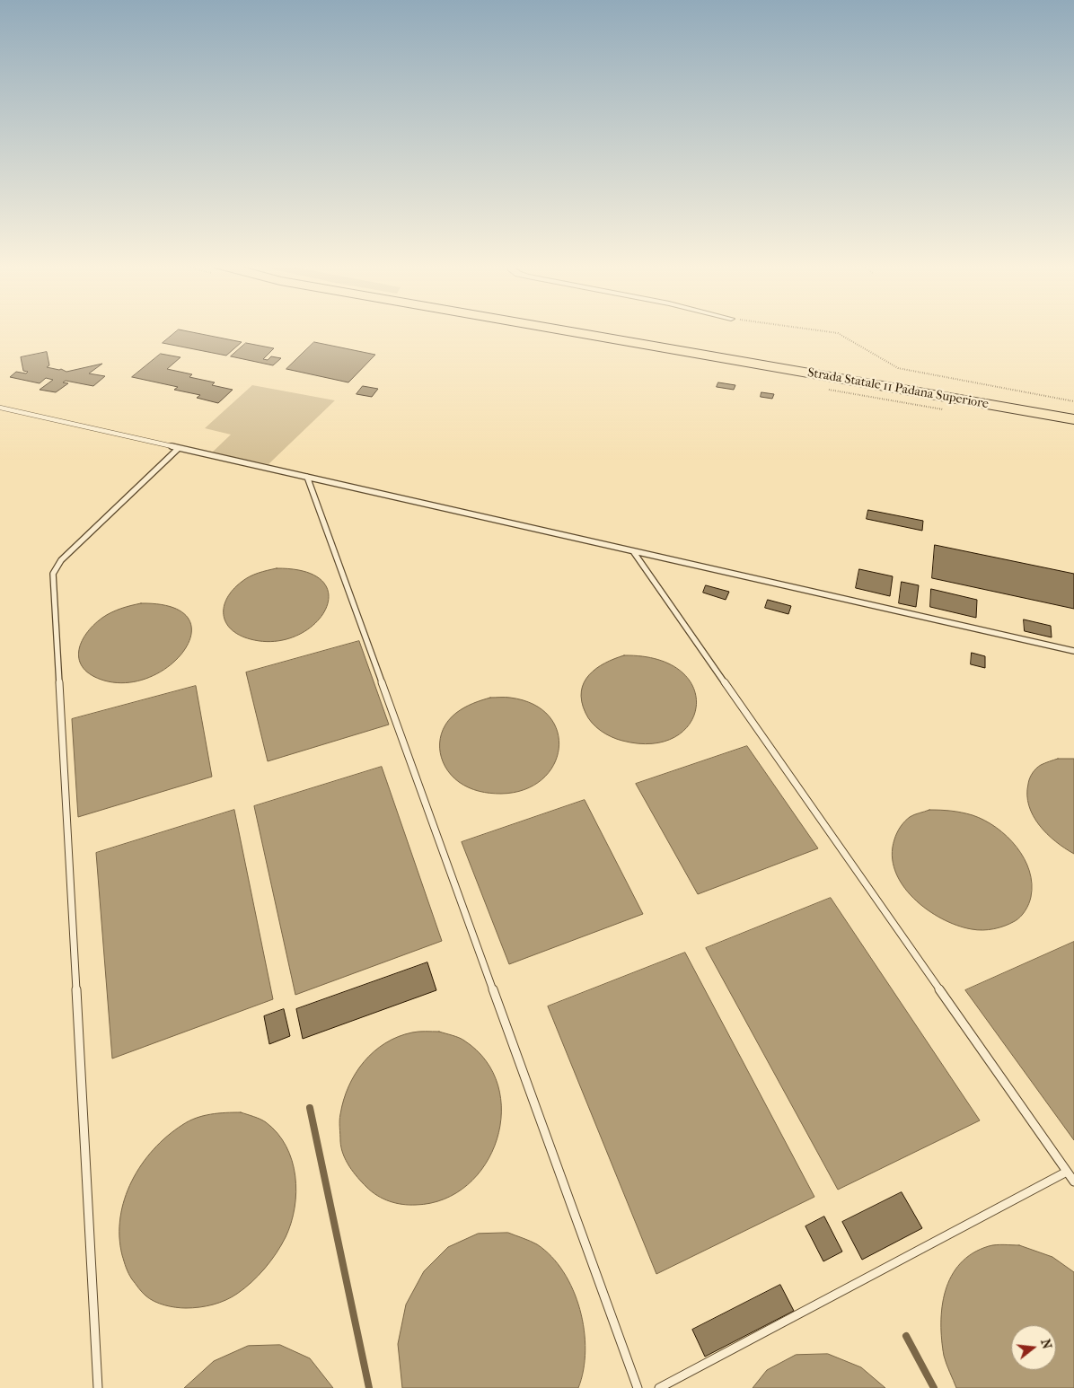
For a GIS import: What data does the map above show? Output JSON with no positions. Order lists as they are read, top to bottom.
{
  "streets": {
    "highway": ["Strada Statale 11 Padana Superiore"]
  },
  "north": "right"
}
